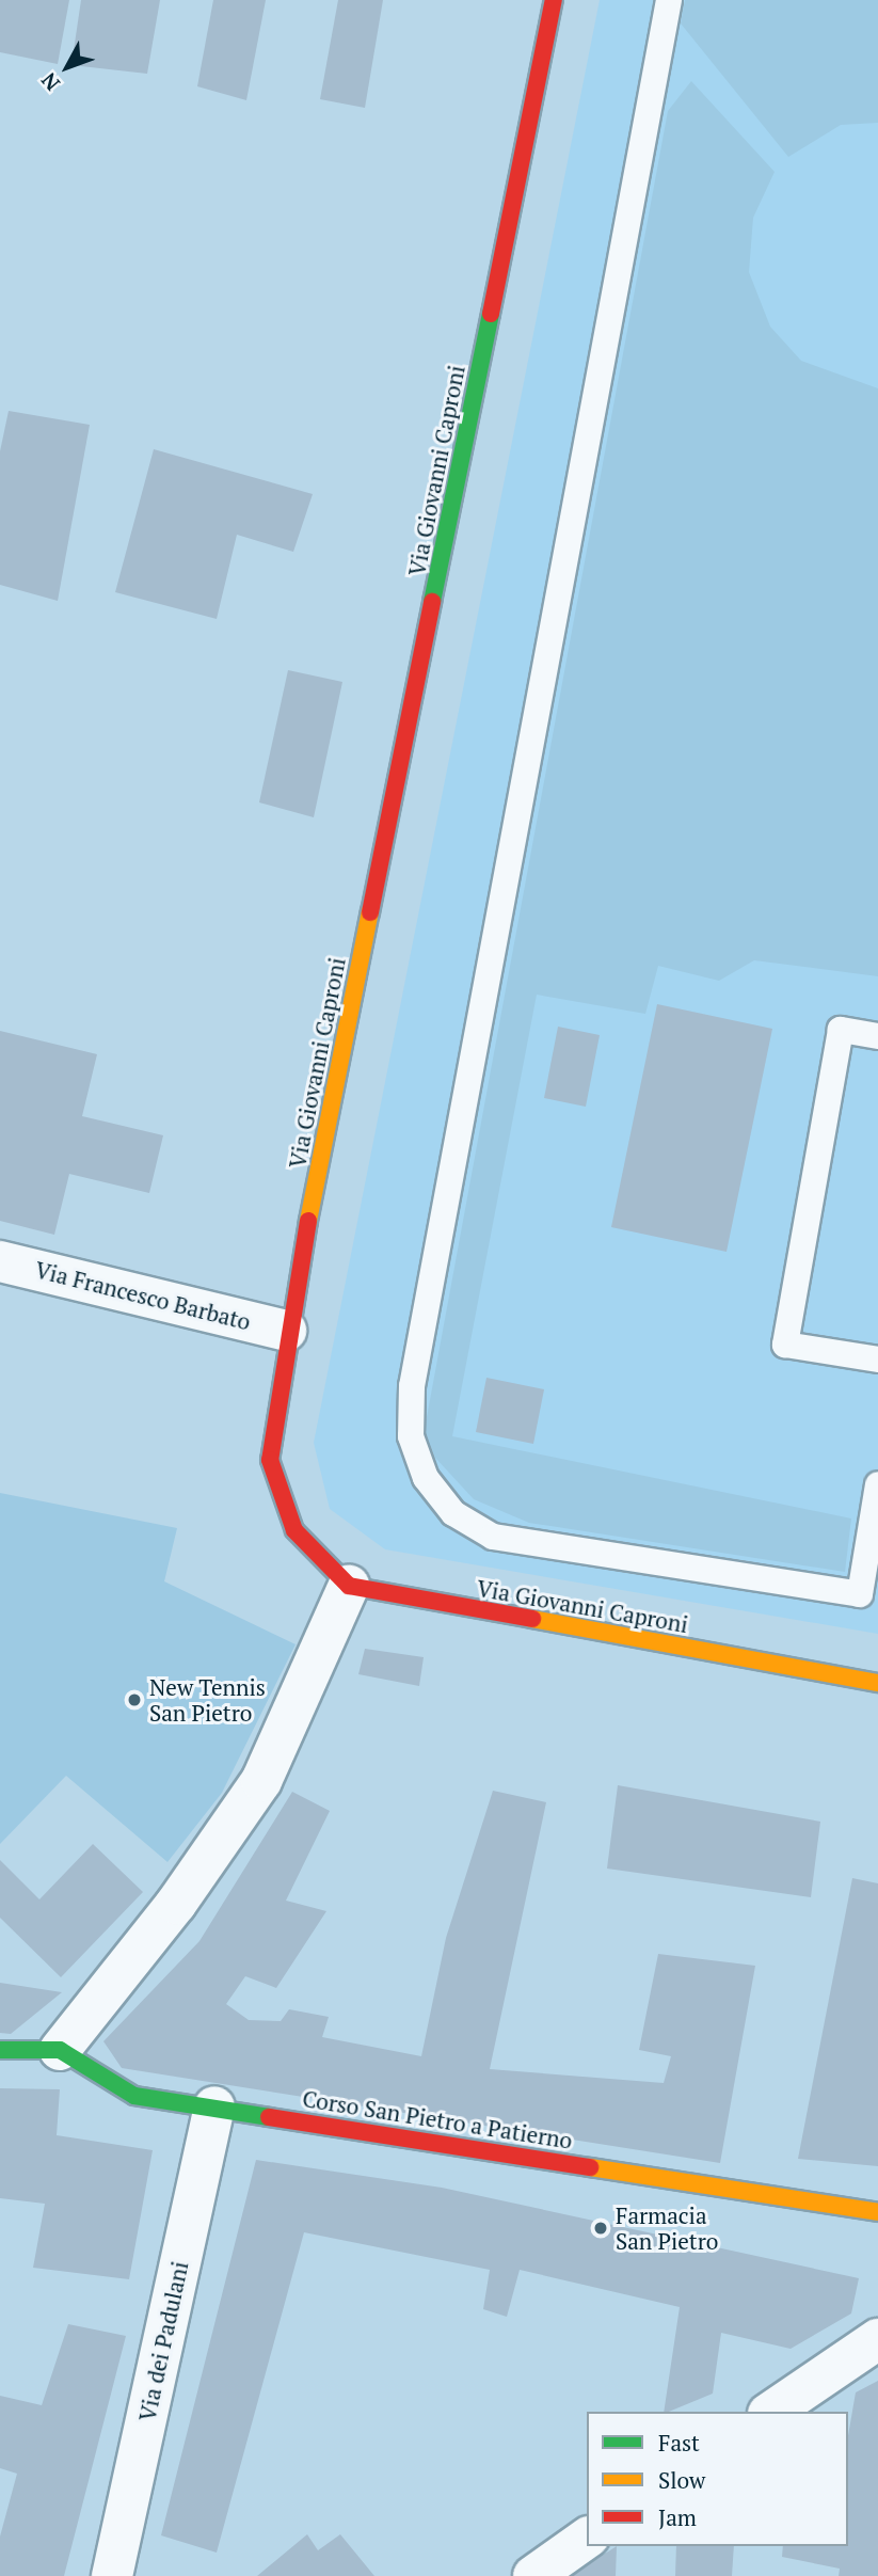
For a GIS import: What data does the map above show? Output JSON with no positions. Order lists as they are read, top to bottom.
{
  "streets": {
    "street": [
      "Via Giovanni Caproni",
      "Via Francesco Barbato",
      "Corso San Pietro a Patierno",
      "Via dei Padulani"
    ]
  },
  "crossings": [
    ["Via Giovanni Caproni", "Via Francesco Barbato"],
    ["Corso San Pietro a Patierno", "Via dei Padulani"]
  ],
  "places": ["New Tennis San Pietro", "Farmacia San Pietro"],
  "legend": ["Fast", "Slow", "Jam"],
  "north": "bottom left"
}
